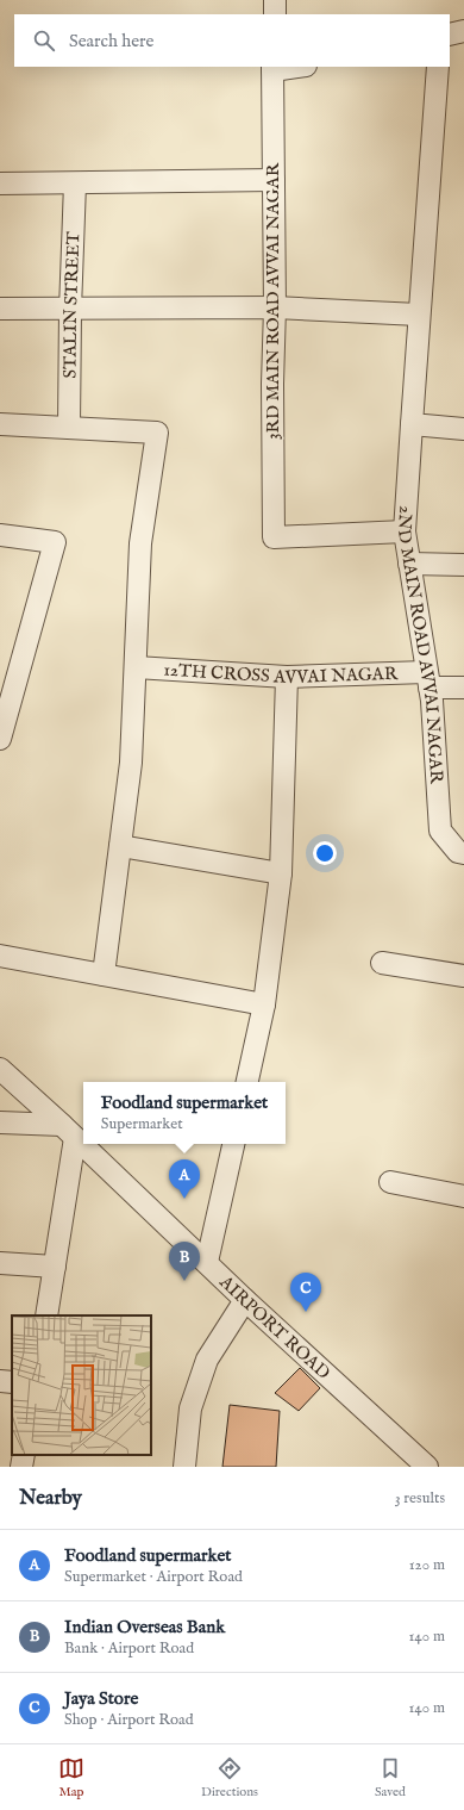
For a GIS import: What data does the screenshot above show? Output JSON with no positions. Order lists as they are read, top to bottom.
{
  "streets": {
    "street": [
      "3RD MAIN ROAD AVVAI NAGAR",
      "STALIN STREET",
      "2ND MAIN ROAD AVVAI NAGAR",
      "12TH CROSS AVVAI NAGAR",
      "AIRPORT ROAD"
    ]
  },
  "crossings": [
    ["3RD MAIN ROAD AVVAI NAGAR", "2ND MAIN ROAD AVVAI NAGAR"],
    ["2ND MAIN ROAD AVVAI NAGAR", "12TH CROSS AVVAI NAGAR"]
  ],
  "page": {
    "search": "Search here",
    "popup": ["Foodland supermarket", "Supermarket"],
    "pins": ["A", "B", "C"],
    "heading": ["Nearby", "3 results"],
    "list": [
      {
        "mark": "A",
        "name": "Foodland supermarket",
        "note": "Supermarket · Airport Road",
        "value": "120 m"
      },
      {
        "mark": "B",
        "name": "Indian Overseas Bank",
        "note": "Bank · Airport Road",
        "value": "140 m"
      },
      {
        "mark": "C",
        "name": "Jaya Store",
        "note": "Shop · Airport Road",
        "value": "140 m"
      }
    ],
    "nav": ["Map", "Directions", "Saved"]
  }
}
